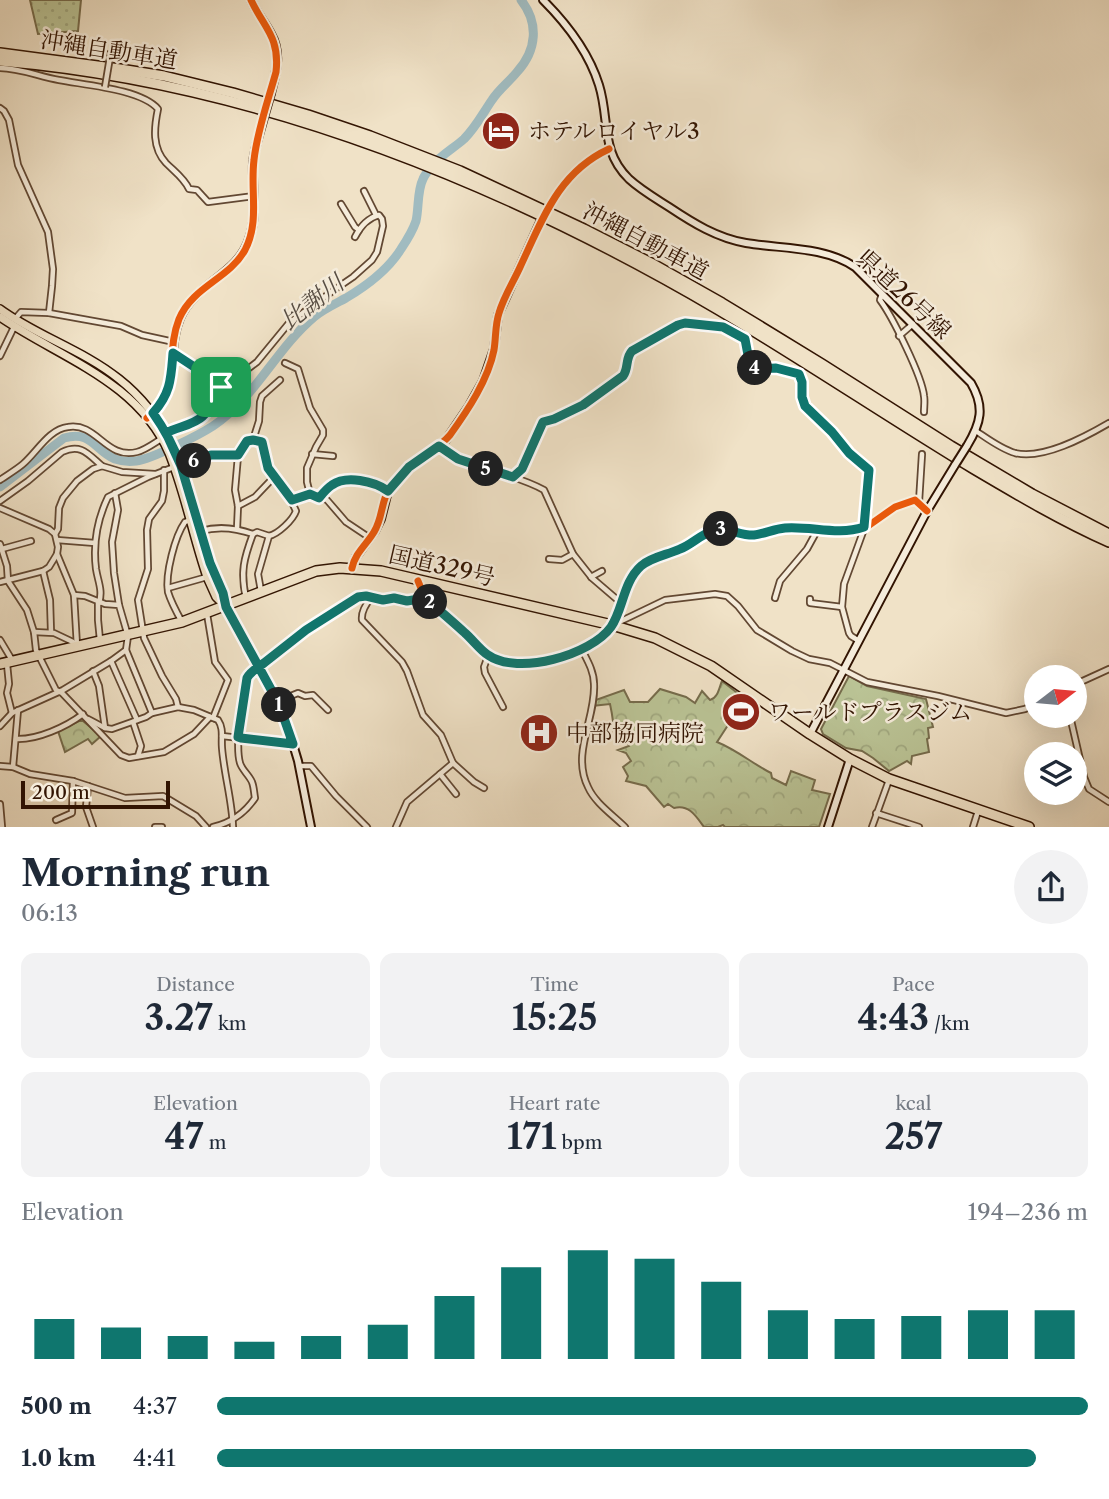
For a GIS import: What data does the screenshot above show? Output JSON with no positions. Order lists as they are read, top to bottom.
{
  "streets": {
    "highway": ["沖縄自動車道", "国道329号"],
    "main road": ["県道26号線"]
  },
  "crossings": [
    ["県道26号線", "国道329号"]
  ],
  "water": ["比謝川"],
  "places": {
    "hotel": ["ホテルロイヤル3"],
    "sports": ["ワールドプラスジム"],
    "hospital": ["中部協同病院"]
  },
  "scale_bar": "200 m",
  "north": "right",
  "page": {
    "pins": [
      "4",
      "6",
      "5",
      "3",
      "2",
      "1"
    ],
    "scale": "200 m",
    "heading": ["Morning run", "06:13"],
    "stats": [
      ["Distance", "3.27 km"],
      ["Time", "15:25"],
      ["Pace", "4:43 /km"],
      ["Elevation", "47 m"],
      ["Heart rate", "171 bpm"],
      ["kcal", "257"]
    ],
    "chart": ["Elevation", "194–236 m"],
    "list": [
      {
        "name": "500 m",
        "note": "4:37"
      },
      {
        "name": "1.0 km",
        "note": "4:41"
      }
    ]
  }
}
